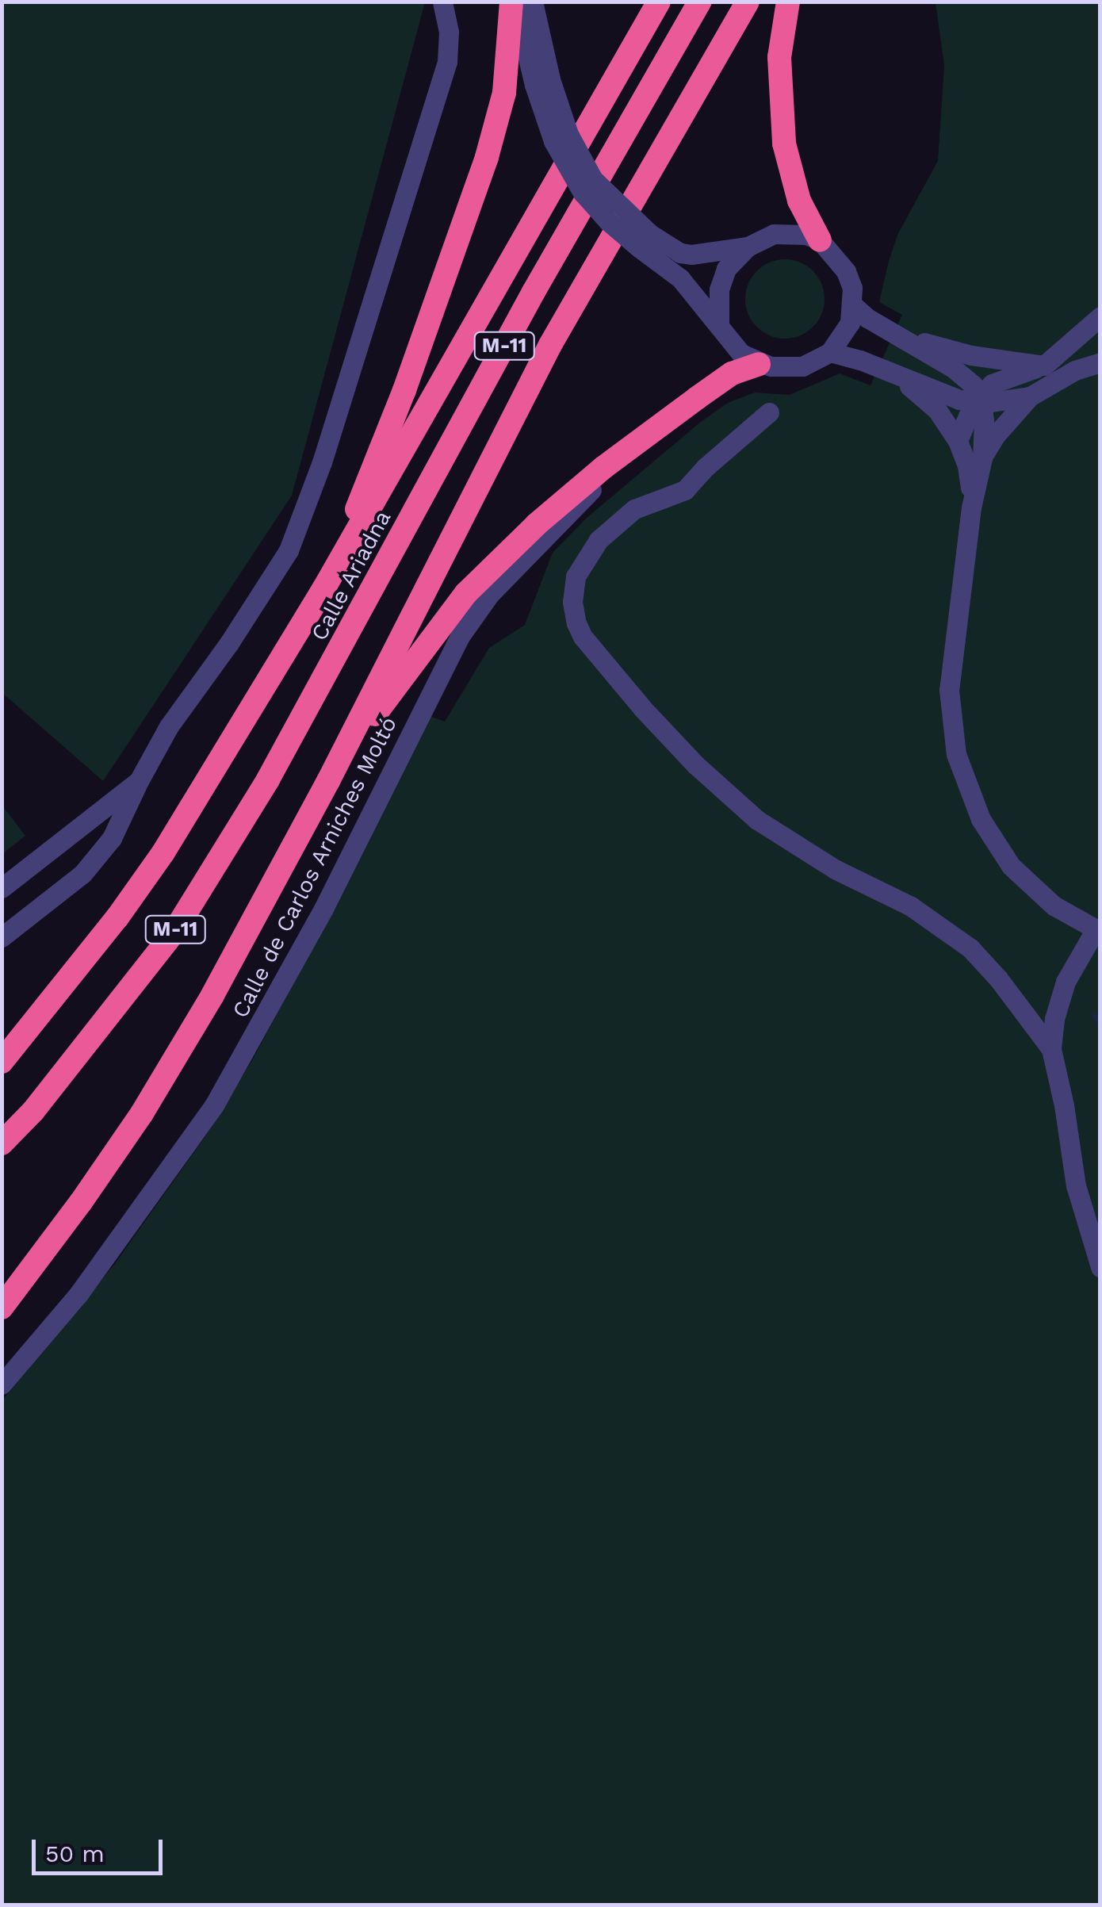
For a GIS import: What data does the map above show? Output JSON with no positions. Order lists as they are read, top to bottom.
{
  "streets": {
    "highway": ["M-11", "Calle Ariadna"],
    "street": ["Calle de Carlos Arniches Moltó"]
  },
  "scale_bar": "50 m"
}
